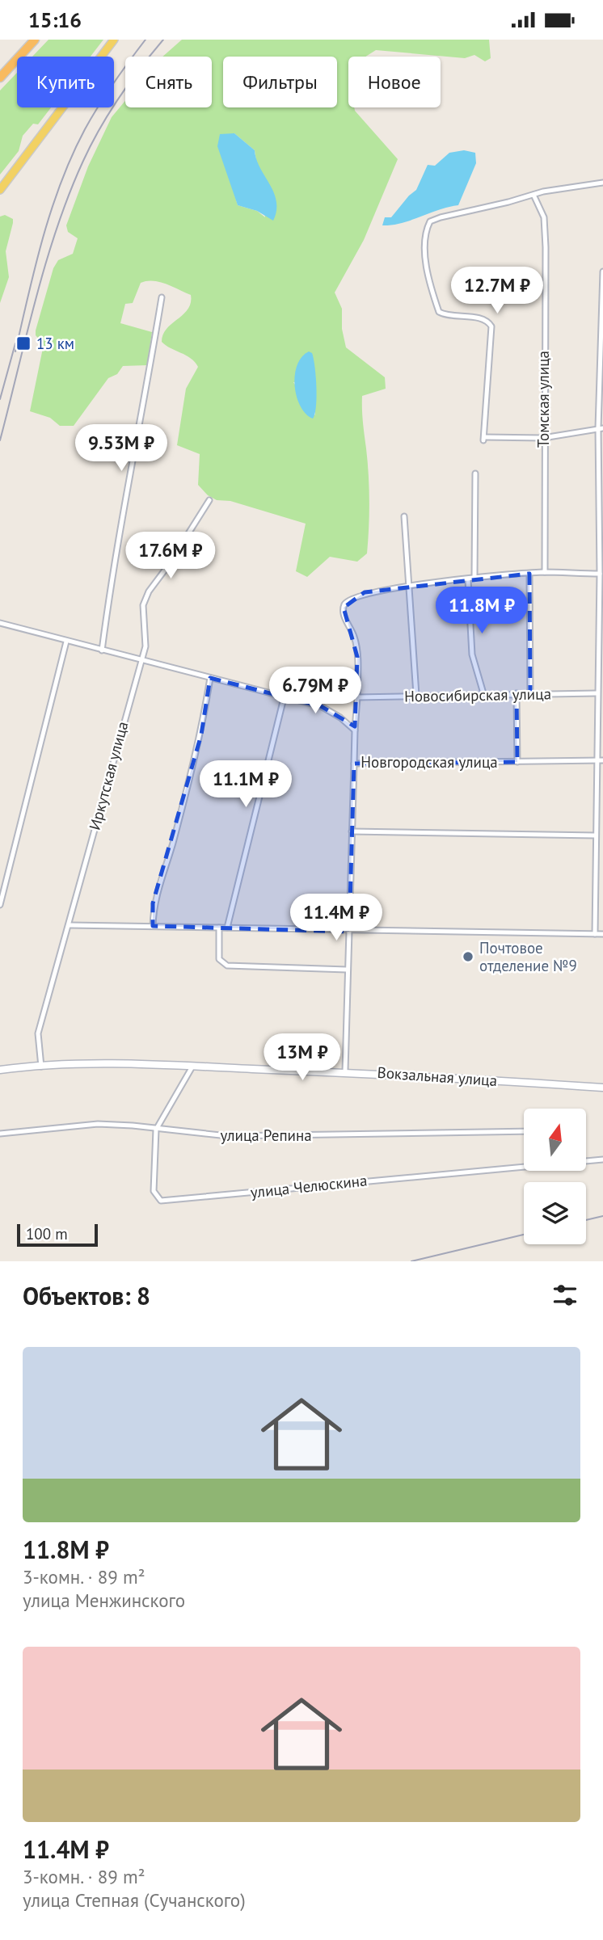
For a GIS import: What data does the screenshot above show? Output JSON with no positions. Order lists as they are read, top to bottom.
{
  "streets": {
    "main road": ["Вокзальная улица"],
    "street": [
      "Томская улица",
      "Новосибирская улица",
      "Новгородская улица",
      "Иркутская улица",
      "улица Репина",
      "улица Челюскина"
    ]
  },
  "crossings": [
    ["Новосибирская улица", "Новгородская улица"],
    ["Иркутская улица", "Вокзальная улица"],
    ["Вокзальная улица", "улица Челюскина"],
    ["улица Репина", "улица Челюскина"]
  ],
  "places": {
    "transit": ["13 км"],
    "other": ["Почтовое отделение №9"]
  },
  "scale_bar": "100 m",
  "north": "top",
  "page": {
    "status": "15:16",
    "chip": [
      "Купить",
      "Снять",
      "Фильтры",
      "Новое"
    ],
    "price": [
      "12.7M ₽",
      "9.53M ₽",
      "17.6M ₽",
      "11.8M ₽",
      "6.79M ₽",
      "11.1M ₽",
      "11.4M ₽",
      "13M ₽"
    ],
    "scale": "100 m",
    "heading": "Объектов: 8",
    "list": [
      {
        "name": "11.8M ₽",
        "note": "3-комн. · 89 m² · улица Менжинского"
      },
      {
        "name": "11.4M ₽",
        "note": "3-комн. · 89 m² · улица Степная (Сучанского)"
      }
    ]
  }
}
